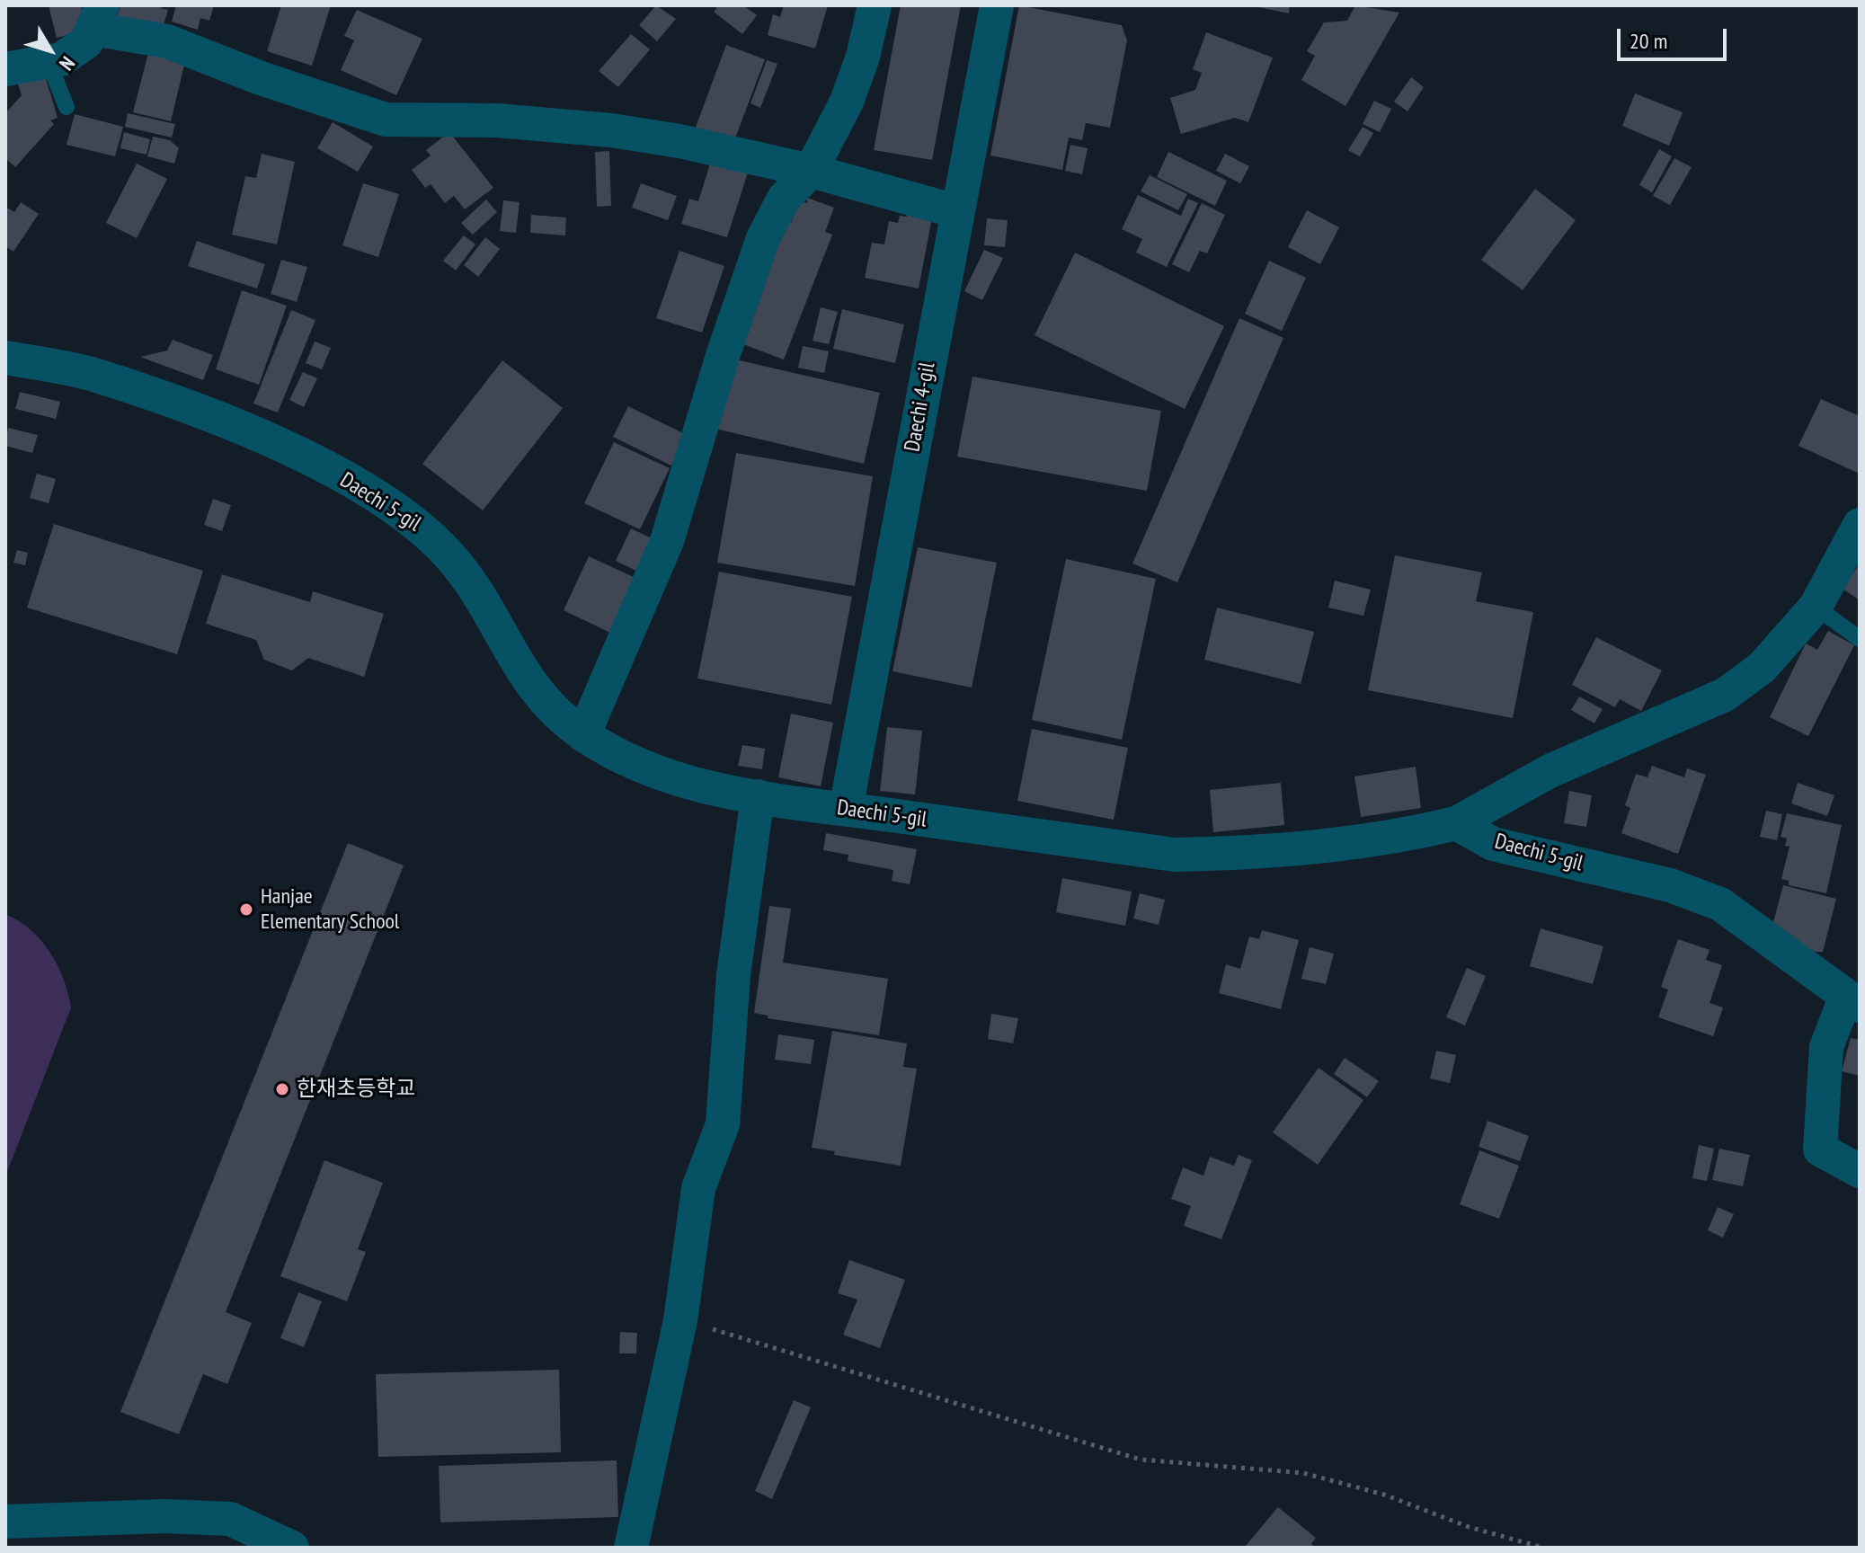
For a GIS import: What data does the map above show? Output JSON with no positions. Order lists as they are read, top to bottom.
{
  "streets": {
    "street": ["Daechi 4-gil", "Daechi 5-gil"]
  },
  "crossings": [
    ["Daechi 4-gil", "Daechi 5-gil"]
  ],
  "places": ["Hanjae Elementary School", "한재초등학교"],
  "scale_bar": "20 m",
  "north": "bottom right"
}
